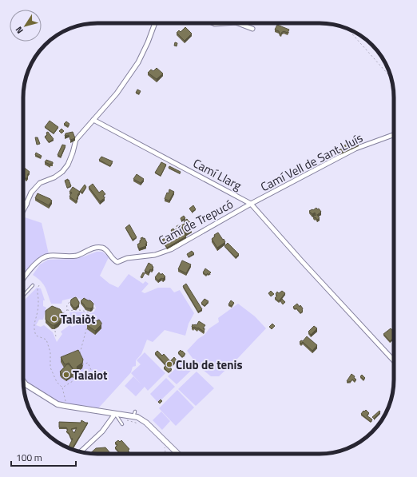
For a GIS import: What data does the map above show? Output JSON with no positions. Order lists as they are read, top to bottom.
{
  "streets": {
    "street": ["Camí Vell de Sant Lluís", "Camí Llarg", "Camí de Trepucó"]
  },
  "crossings": [
    ["Camí Vell de Sant Lluís", "Camí Llarg"],
    ["Camí Vell de Sant Lluís", "Camí de Trepucó"],
    ["Camí Llarg", "Camí de Trepucó"]
  ],
  "places": ["Talaiòt", "Club de tenis", "Talaiot"],
  "scale_bar": "100 m",
  "north": "bottom left"
}
